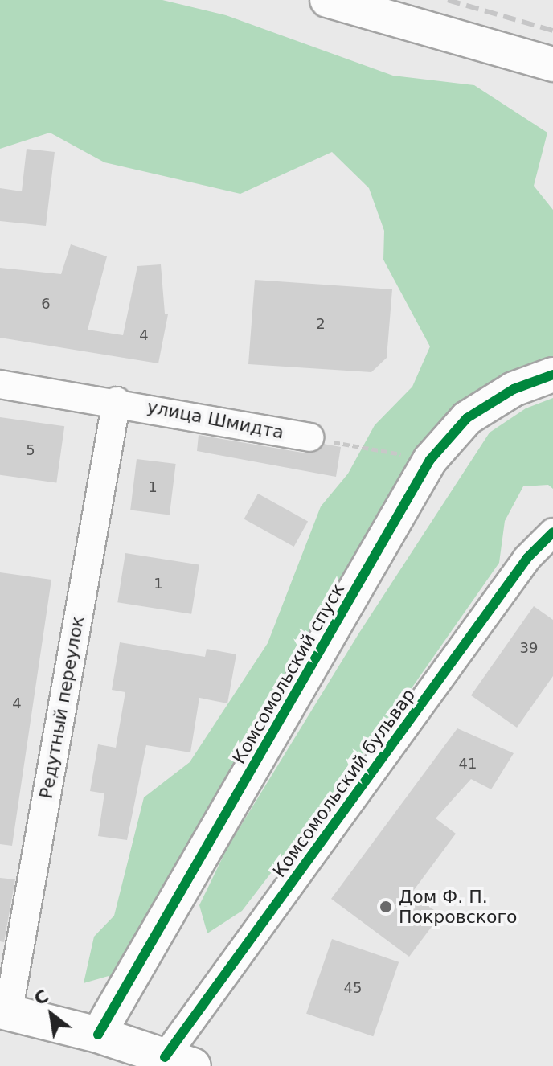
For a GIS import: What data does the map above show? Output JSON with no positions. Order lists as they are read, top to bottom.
{
  "streets": {
    "street": [
      "улица Шмидта",
      "Комсомольский спуск",
      "Редутный переулок",
      "Комсомольский бульвар"
    ]
  },
  "crossings": [
    ["улица Шмидта", "Комсомольский спуск"],
    ["улица Шмидта", "Редутный переулок"]
  ],
  "places": ["Дом Ф. П. Покровского"],
  "house_numbers": [
    "6",
    "2",
    "4",
    "5",
    "1",
    "1",
    "39",
    "4",
    "41",
    "45"
  ],
  "north": "top left"
}
